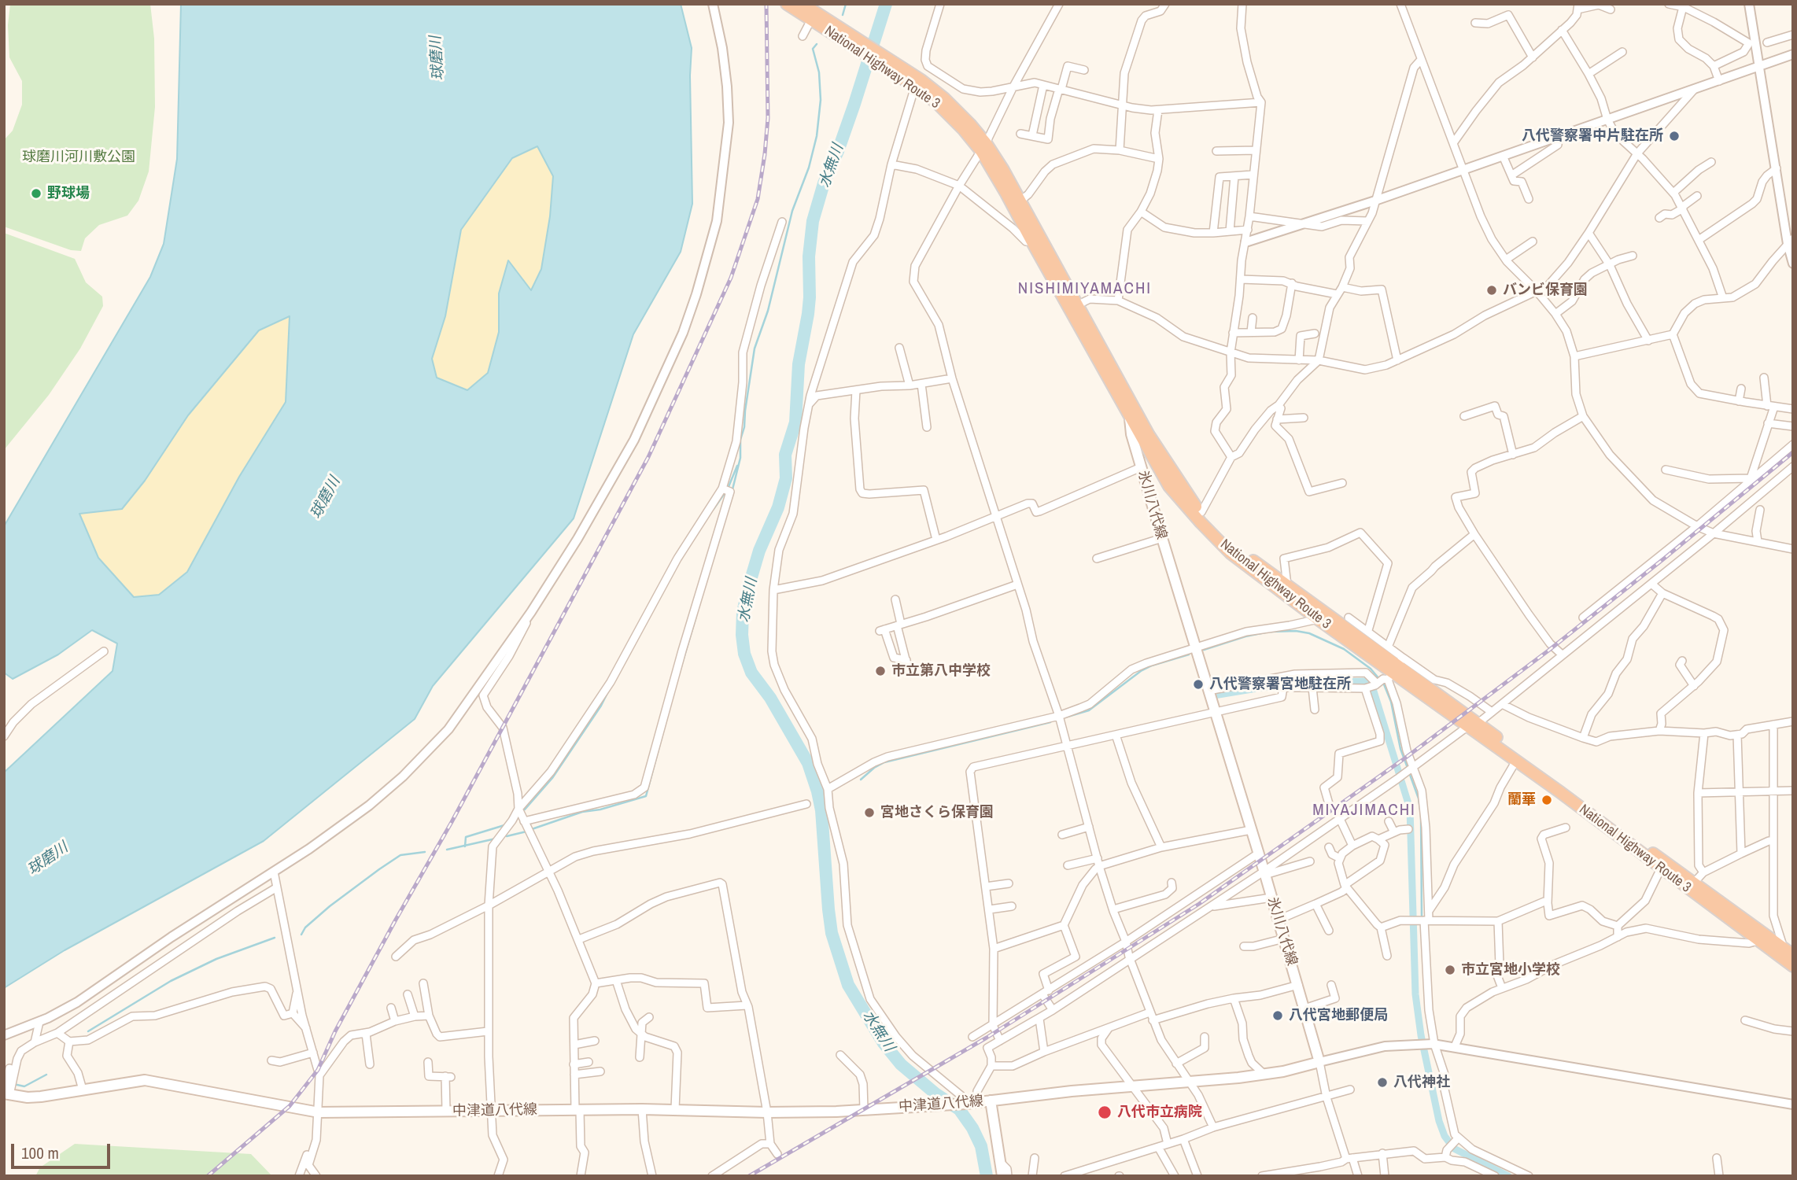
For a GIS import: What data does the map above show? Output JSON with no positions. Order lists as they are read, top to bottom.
{
  "streets": {
    "highway": ["National Highway Route 3"],
    "main road": ["氷川八代線", "中津道八代線"]
  },
  "crossings": [
    ["National Highway Route 3", "氷川八代線"]
  ],
  "districts": ["NISHIMIYAMACHI", "MIYAJIMACHI"],
  "water": ["球磨川", "水無川"],
  "parks": ["球磨川河川敷公園"],
  "places": [
    "八代警察署中片駐在所",
    "野球場",
    "バンビ保育園",
    "市立第八中学校",
    "八代警察署宮地駐在所",
    "蘭華",
    "宮地さくら保育園",
    "市立宮地小学校",
    "八代宮地郵便局",
    "八代神社",
    "八代市立病院"
  ],
  "scale_bar": "100 m"
}
